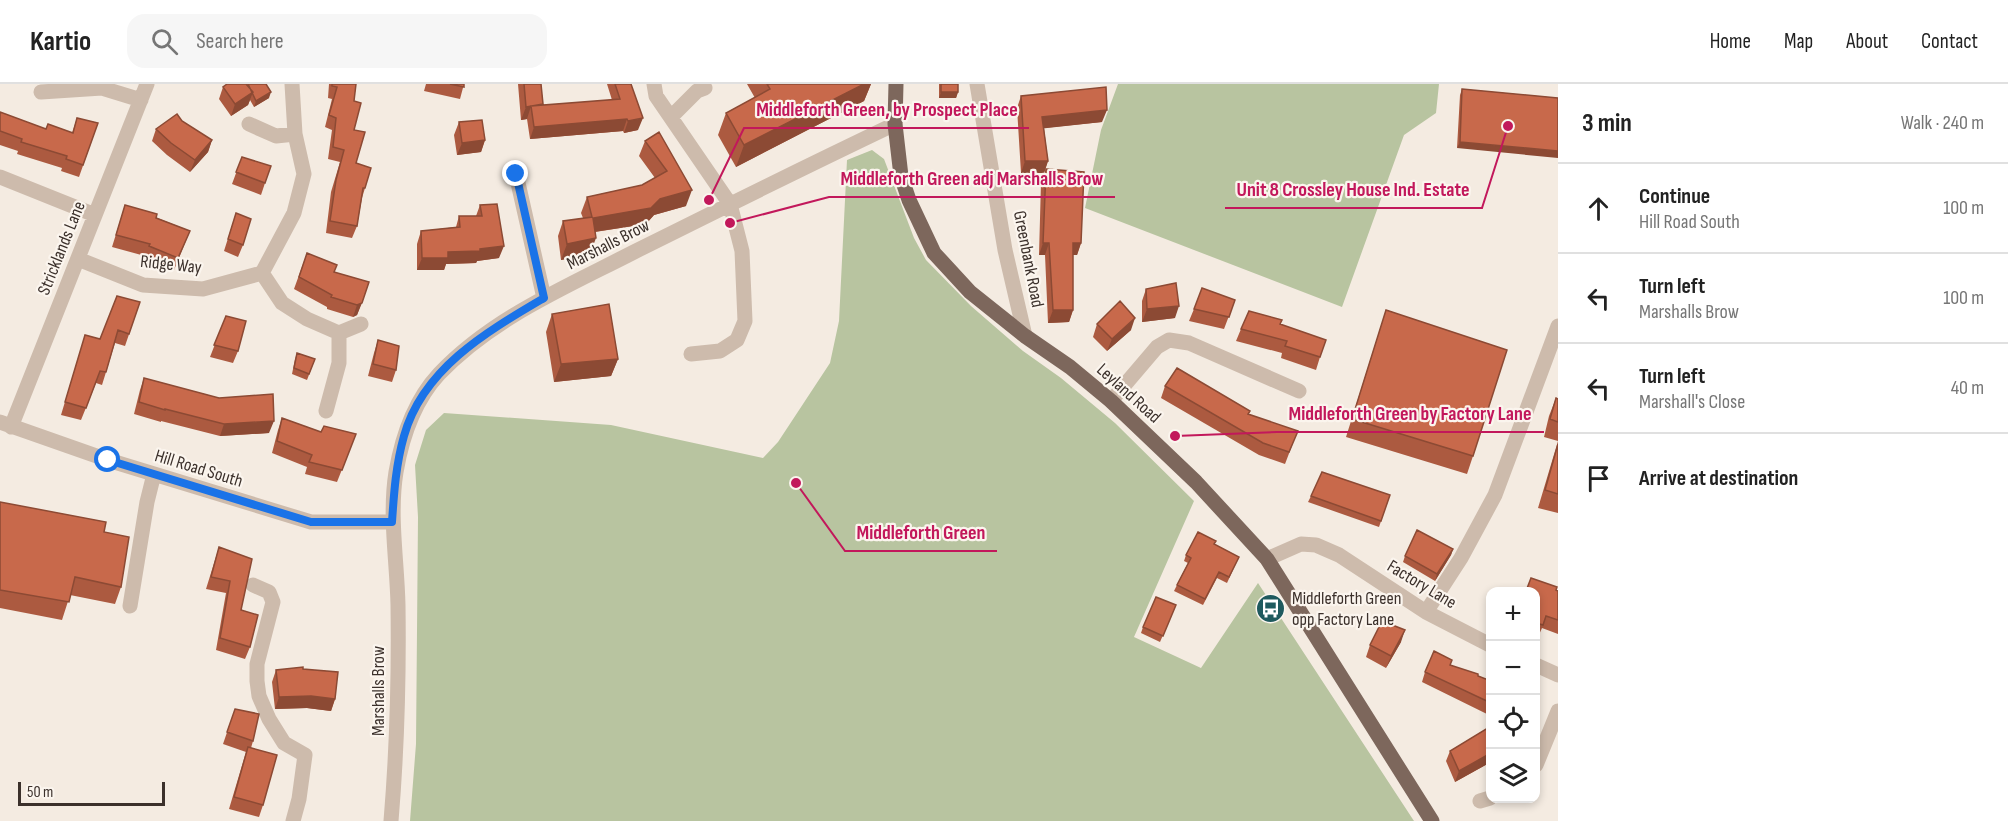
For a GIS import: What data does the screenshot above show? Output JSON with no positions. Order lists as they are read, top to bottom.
{
  "streets": {
    "main road": ["Leyland Road"],
    "street": [
      "Marshalls Brow",
      "Stricklands Lane",
      "Greenbank Road",
      "Ridge Way",
      "Hill Road South",
      "Factory Lane"
    ]
  },
  "crossings": [
    ["Marshalls Brow", "Leyland Road"],
    ["Marshalls Brow", "Hill Road South"],
    ["Stricklands Lane", "Ridge Way"],
    ["Stricklands Lane", "Hill Road South"],
    ["Greenbank Road", "Leyland Road"],
    ["Leyland Road", "Factory Lane"]
  ],
  "places": {
    "other": [
      "Unit 8 Crossley House Ind. Estate",
      "Middleforth Green, by Prospect Place",
      "Middleforth Green adj Marshalls Brow",
      "Middleforth Green by Factory Lane",
      "Middleforth Green"
    ],
    "bus stop": ["Middleforth Green opp Factory Lane"]
  },
  "scale_bar": "50 m",
  "page": {
    "header": "Kartio",
    "search": "Search here",
    "nav": [
      "Home",
      "Map",
      "About",
      "Contact"
    ],
    "heading": ["3 min", "Walk · 240 m"],
    "list": [
      ["Continue", "Hill Road South", "100 m"],
      ["Turn left", "Marshalls Brow", "100 m"],
      ["Turn left", "Marshall's Close", "40 m"],
      "Arrive at destination"
    ],
    "map_buttons": ["+", "−"],
    "scale": "50 m"
  }
}
